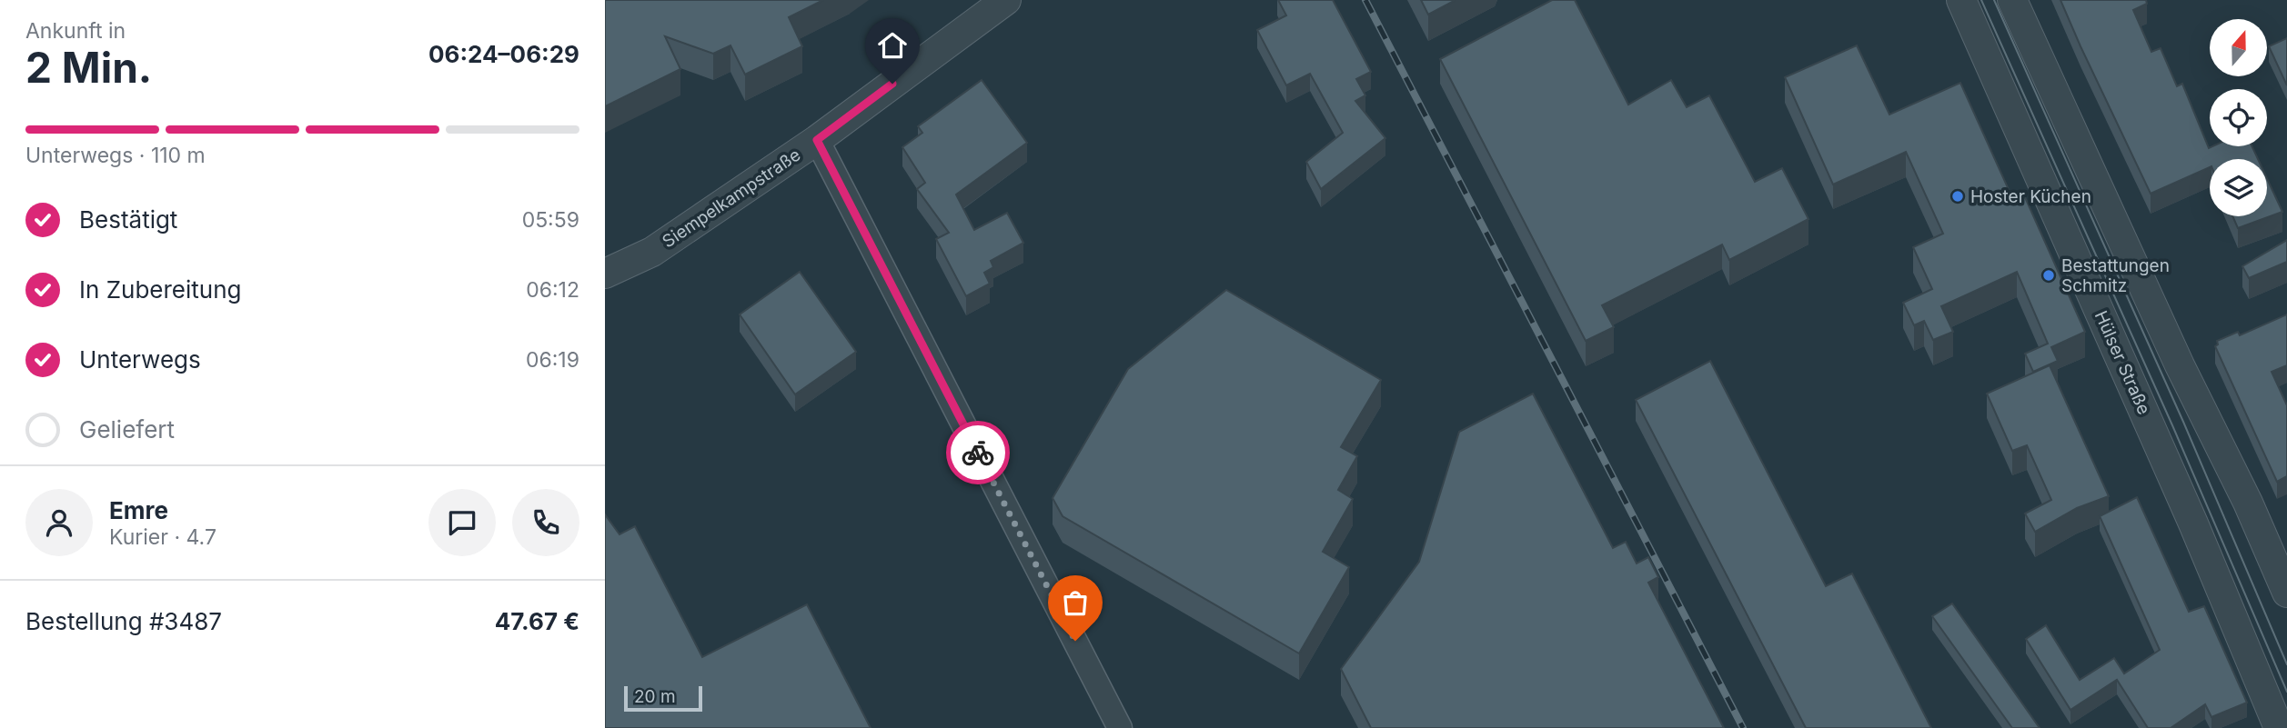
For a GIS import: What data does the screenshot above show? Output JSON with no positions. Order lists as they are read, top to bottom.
{
  "streets": {
    "street": ["Siempelkampstraße", "Hülser Straße"]
  },
  "places": ["Hoster Küchen", "Bestattungen Schmitz"],
  "scale_bar": "20 m",
  "north": "top",
  "page": {
    "heading": ["2 Min.", "Ankunft in", "06:24–06:29"],
    "panel": [
      "Emre",
      "Kurier · 4.7",
      "Bestellung #3487",
      "47.67 €"
    ],
    "bar": "Unterwegs · 110 m",
    "list": [
      ["Bestätigt", "05:59"],
      ["In Zubereitung", "06:12"],
      ["Unterwegs", "06:19"],
      "Geliefert"
    ],
    "scale": "20 m"
  }
}
